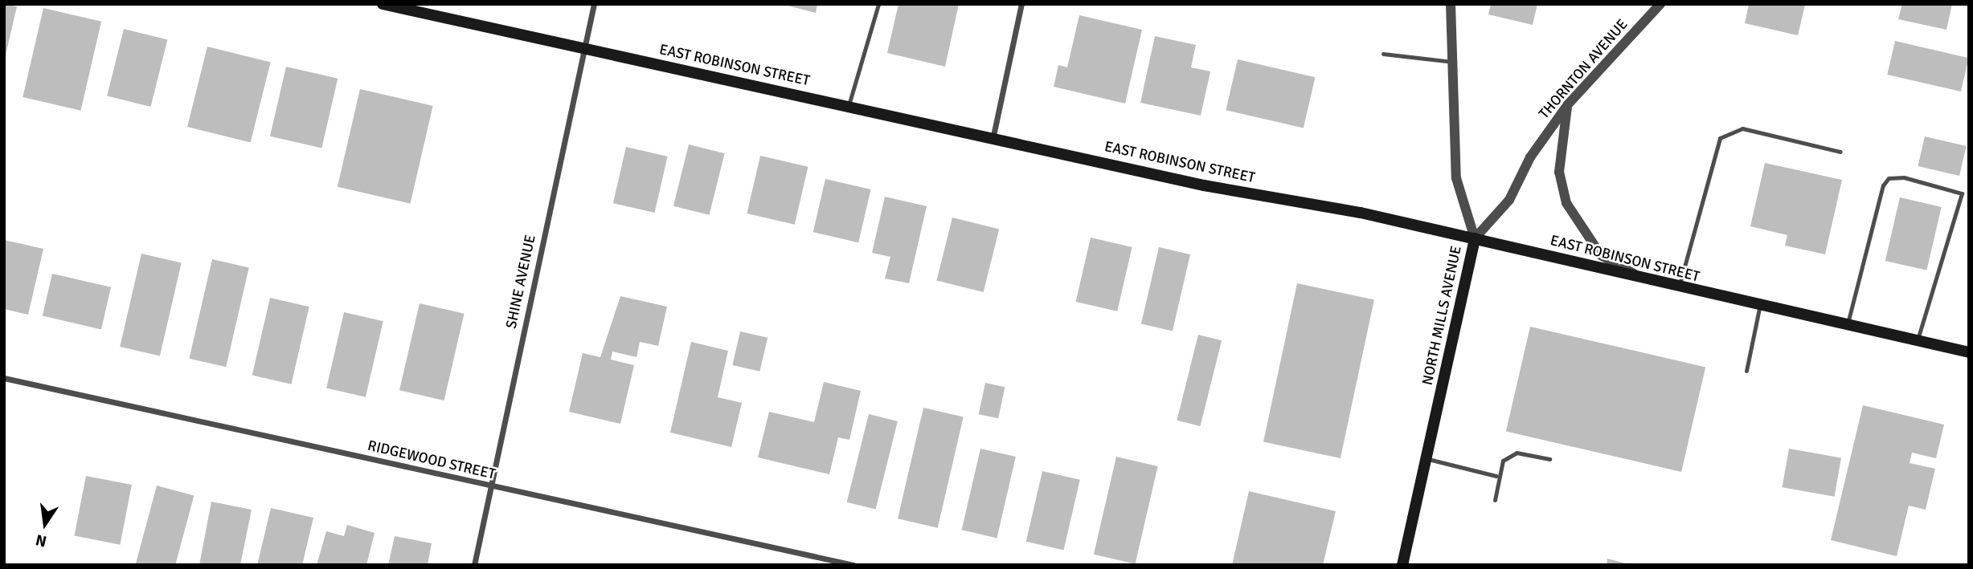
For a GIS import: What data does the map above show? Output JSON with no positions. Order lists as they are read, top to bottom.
{
  "streets": {
    "main road": ["EAST ROBINSON STREET", "NORTH MILLS AVENUE"],
    "street": ["THORNTON AVENUE", "SHINE AVENUE", "RIDGEWOOD STREET"]
  },
  "crossings": [
    ["EAST ROBINSON STREET", "THORNTON AVENUE"],
    ["EAST ROBINSON STREET", "SHINE AVENUE"],
    ["EAST ROBINSON STREET", "NORTH MILLS AVENUE"],
    ["THORNTON AVENUE", "NORTH MILLS AVENUE"],
    ["SHINE AVENUE", "RIDGEWOOD STREET"]
  ],
  "north": "bottom"
}
